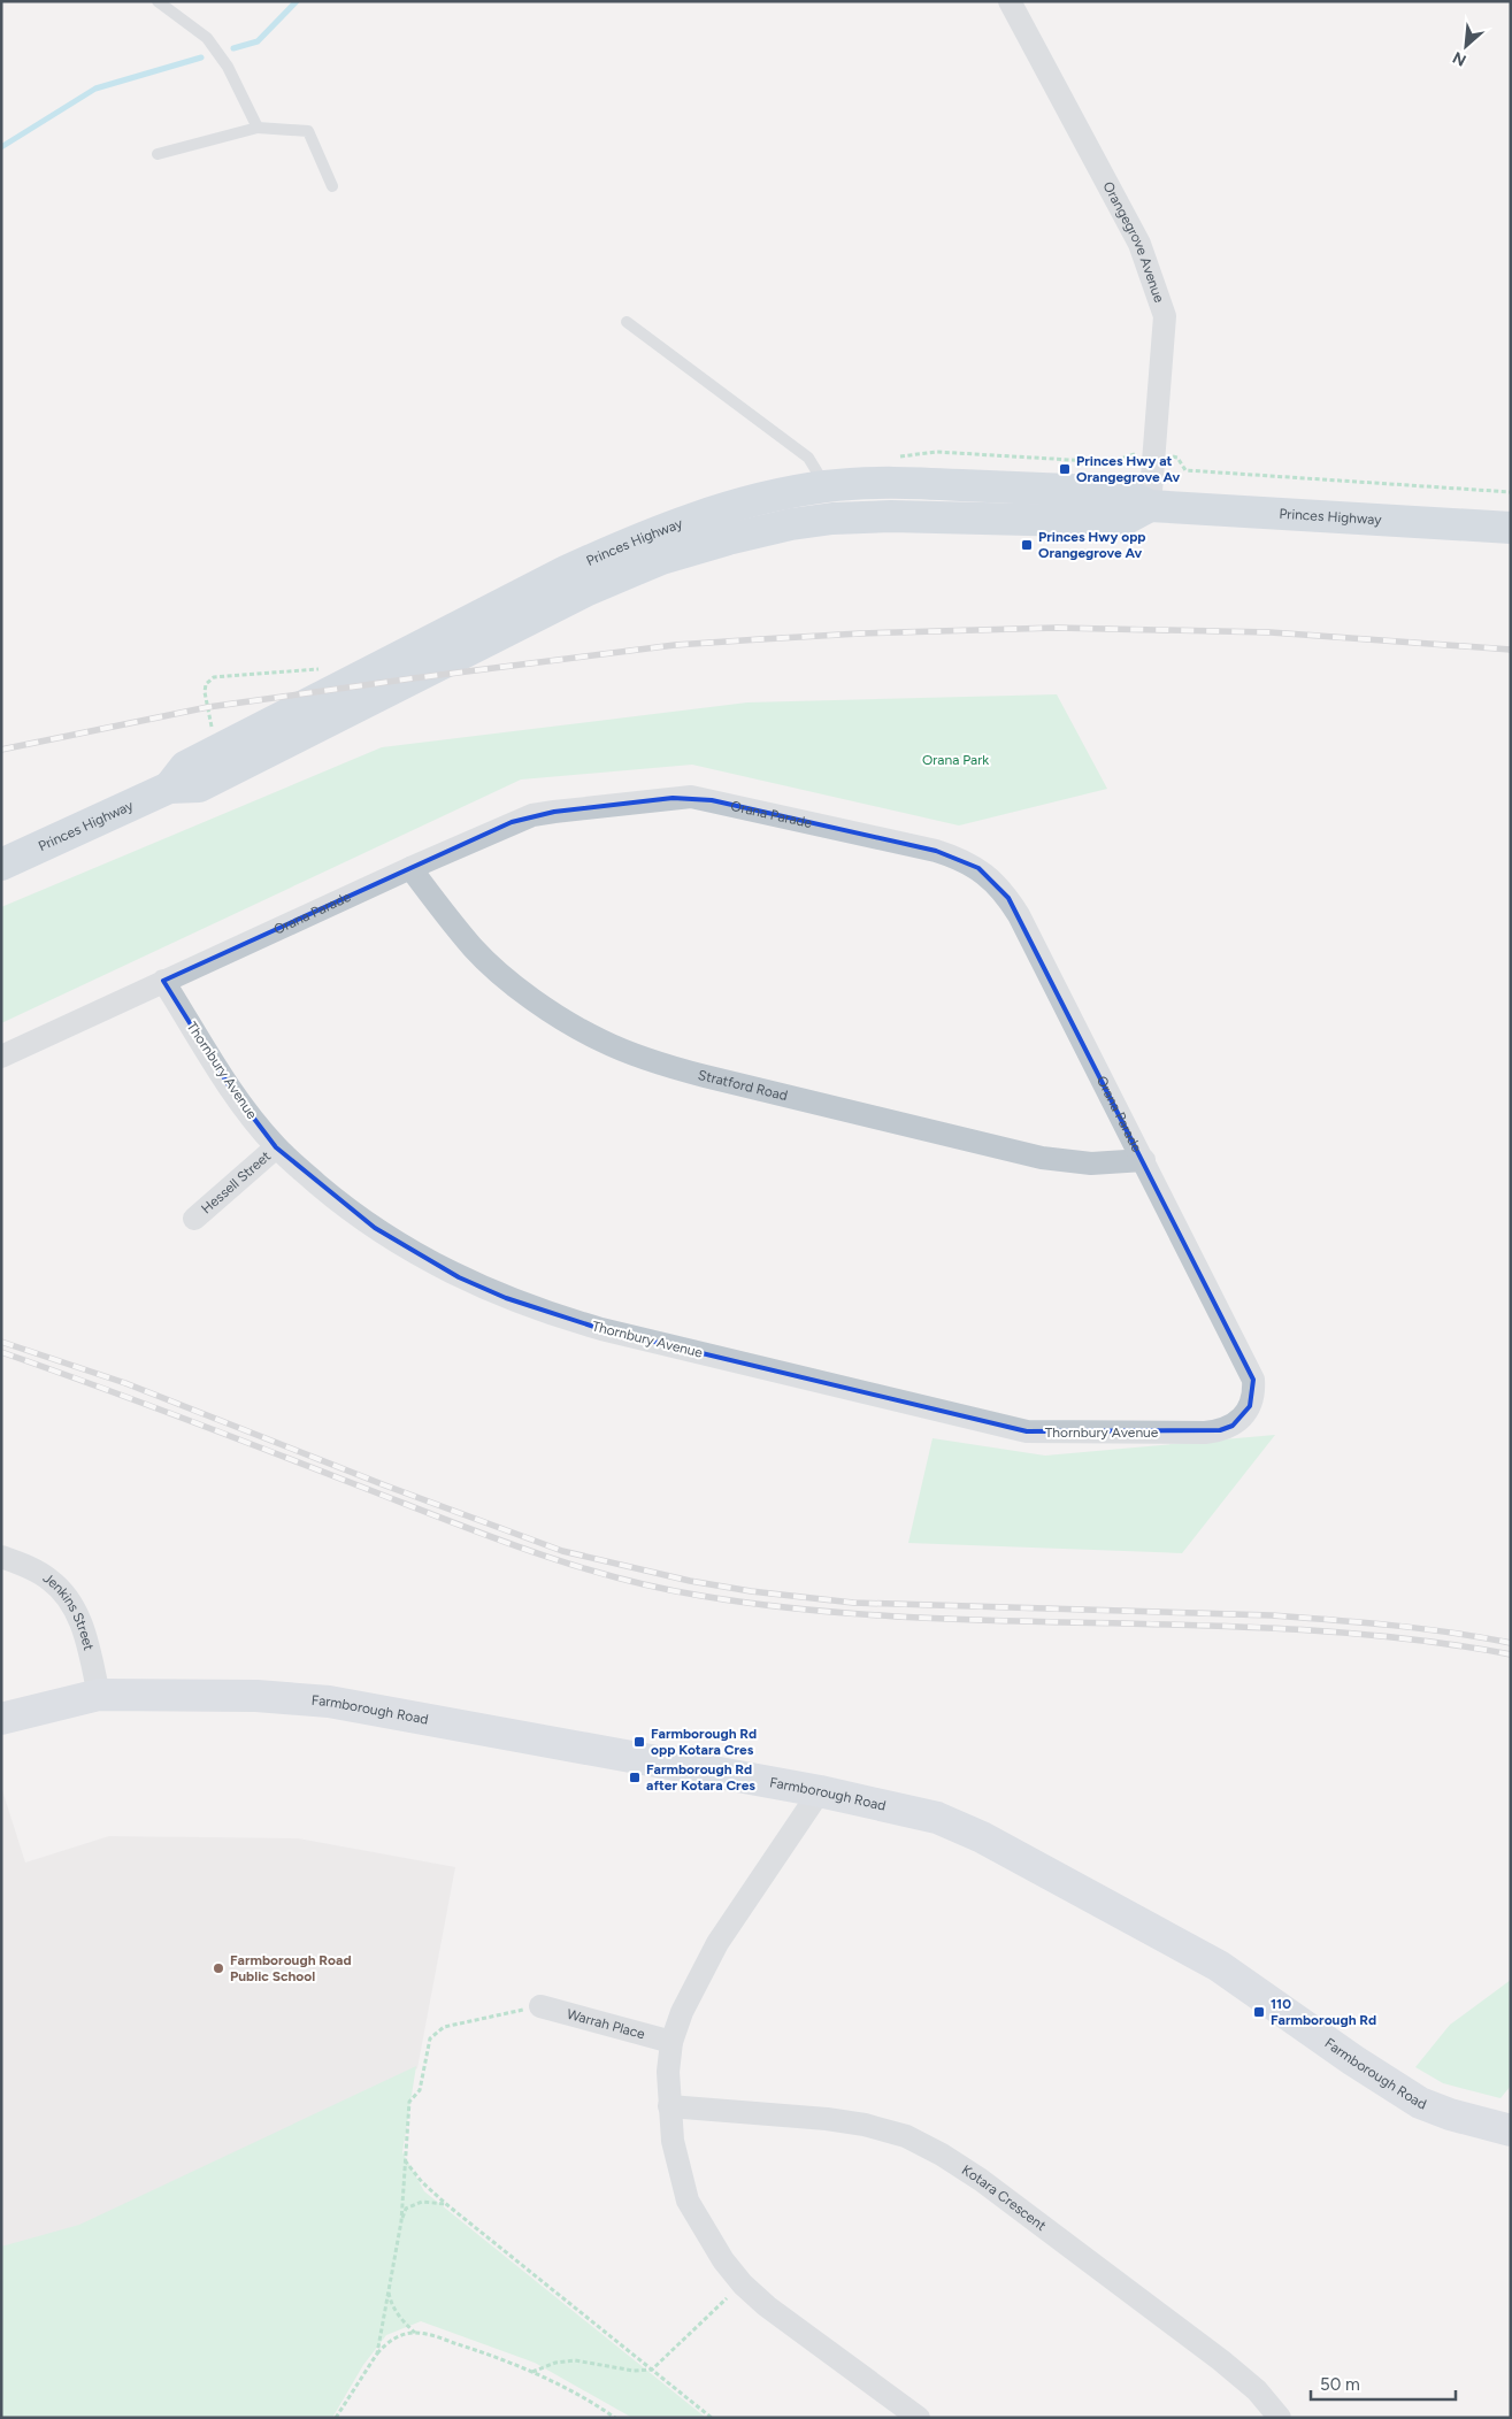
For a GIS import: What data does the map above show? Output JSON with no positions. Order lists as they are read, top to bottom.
{
  "streets": {
    "main road": ["Princes Highway"],
    "street": [
      "Orangegrove Avenue",
      "Orana Parade",
      "Thornbury Avenue",
      "Stratford Road",
      "Hessell Street",
      "Jenkins Street",
      "Farmborough Road",
      "Warrah Place",
      "Kotara Crescent"
    ]
  },
  "crossings": [
    ["Orangegrove Avenue", "Princes Highway"],
    ["Orana Parade", "Thornbury Avenue"],
    ["Orana Parade", "Stratford Road"],
    ["Thornbury Avenue", "Hessell Street"],
    ["Jenkins Street", "Farmborough Road"]
  ],
  "parks": ["Orana Park"],
  "places": {
    "transit": [
      "Princes Hwy at Orangegrove Av",
      "Princes Hwy opp Orangegrove Av",
      "Farmborough Rd opp Kotara Cres",
      "Farmborough Rd after Kotara Cres",
      "110 Farmborough Rd"
    ],
    "other": ["Farmborough Road Public School"]
  },
  "scale_bar": "50 m",
  "north": "bottom left"
}
